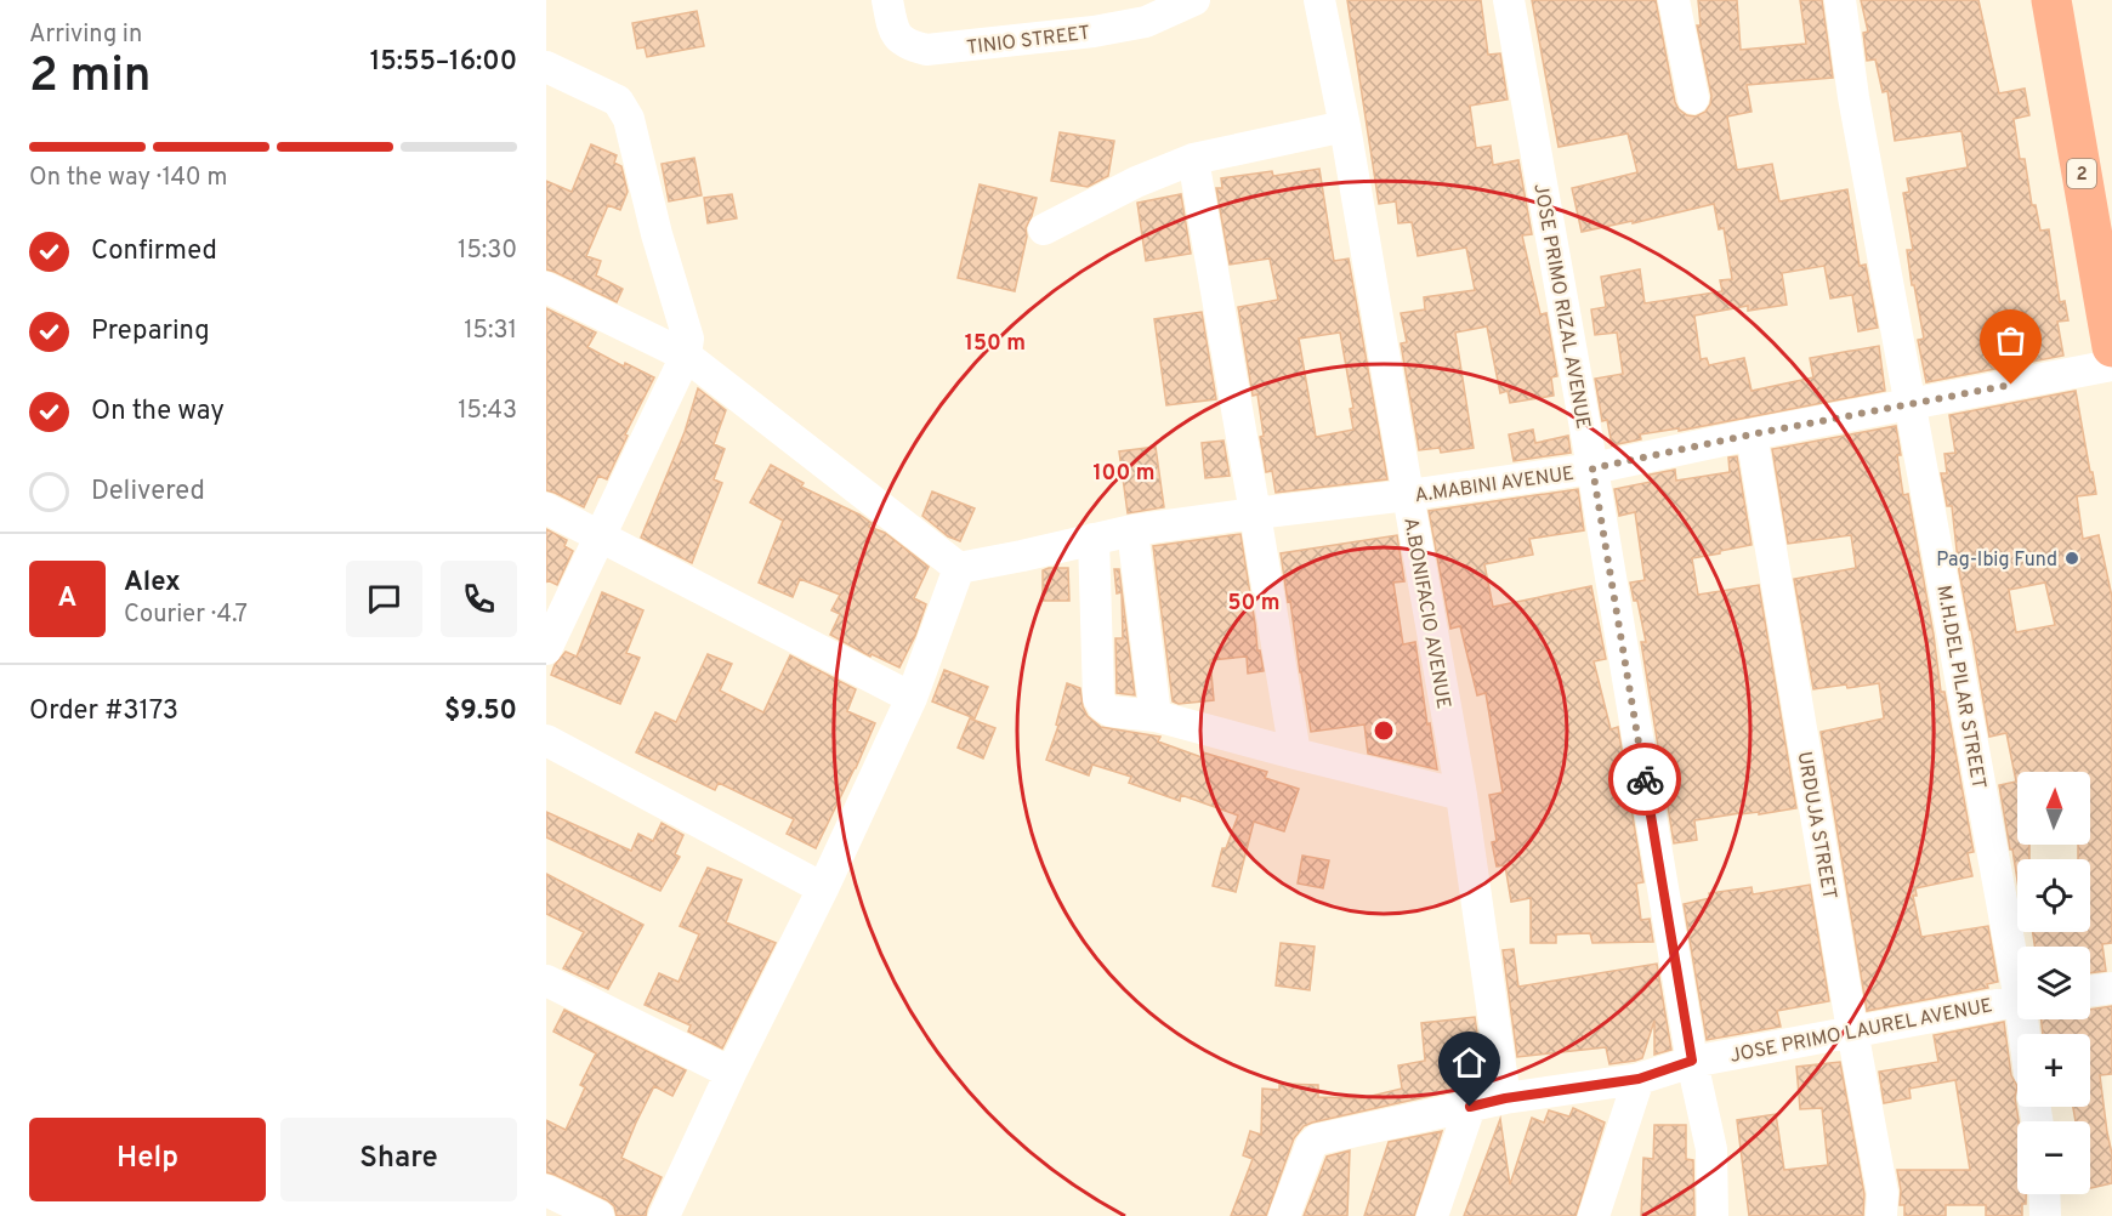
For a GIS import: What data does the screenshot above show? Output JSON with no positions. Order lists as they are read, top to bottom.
{
  "streets": {
    "highway": ["2"],
    "street": [
      "TINIO STREET",
      "JOSE PRIMO RIZAL AVENUE",
      "A.MABINI AVENUE",
      "A.BONIFACIO AVENUE",
      "M.H.DEL PILAR STREET",
      "URDUJA STREET",
      "JOSE PRIMO LAUREL AVENUE"
    ]
  },
  "crossings": [
    ["JOSE PRIMO RIZAL AVENUE", "A.MABINI AVENUE"],
    ["JOSE PRIMO RIZAL AVENUE", "JOSE PRIMO LAUREL AVENUE"],
    ["A.MABINI AVENUE", "A.BONIFACIO AVENUE"],
    ["A.MABINI AVENUE", "M.H.DEL PILAR STREET"],
    ["A.MABINI AVENUE", "URDUJA STREET"],
    ["A.BONIFACIO AVENUE", "JOSE PRIMO LAUREL AVENUE"],
    ["URDUJA STREET", "JOSE PRIMO LAUREL AVENUE"]
  ],
  "places": ["Pag-Ibig Fund"],
  "north": "top",
  "page": {
    "heading": ["2 min", "Arriving in", "15:55–16:00"],
    "panel": [
      "Alex",
      "Courier · 4.7",
      "Order #3173",
      "$9.50"
    ],
    "bar": "On the way · 140 m",
    "list": [
      ["Confirmed", "15:30"],
      ["Preparing", "15:31"],
      ["On the way", "15:43"],
      "Delivered"
    ],
    "round": "A",
    "map_buttons": ["+", "−"],
    "buttons": ["Help", "Share"]
  },
  "rings": ["150 m", "100 m", "50 m"]
}
